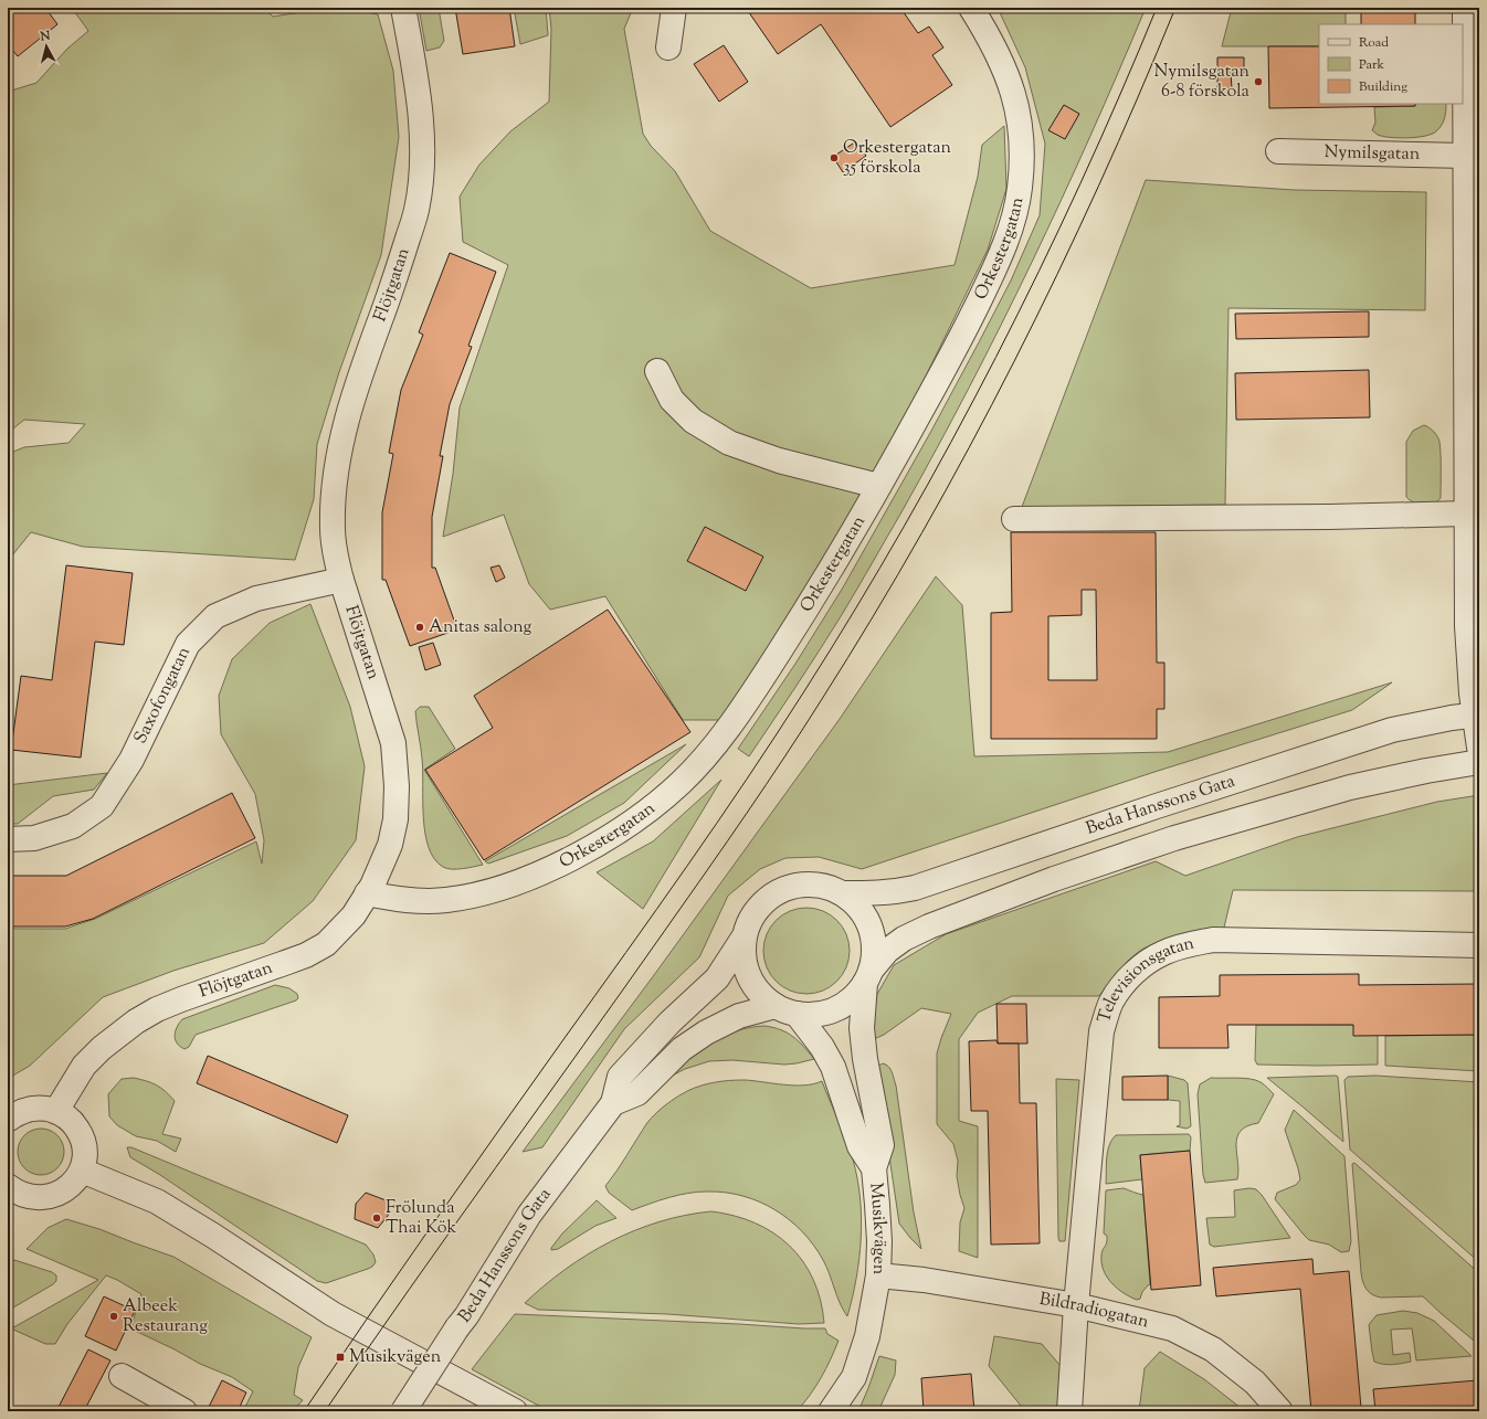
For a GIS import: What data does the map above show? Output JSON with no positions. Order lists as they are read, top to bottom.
{
  "streets": {
    "street": [
      "Nymilsgatan",
      "Orkestergatan",
      "Flöjtgatan",
      "Saxofongatan",
      "Beda Hanssons Gata",
      "Televisionsgatan",
      "Musikvägen",
      "Bildradiogatan"
    ]
  },
  "crossings": [
    ["Orkestergatan", "Flöjtgatan"],
    ["Flöjtgatan", "Saxofongatan"],
    ["Beda Hanssons Gata", "Musikvägen"],
    ["Televisionsgatan", "Bildradiogatan"],
    ["Musikvägen", "Bildradiogatan"]
  ],
  "places": {
    "other": [
      "Nymilsgatan 6-8 förskola",
      "Orkestergatan 35 förskola",
      "Anitas salong",
      "Frölunda Thai Kök",
      "Albeek Restaurang"
    ],
    "transit": ["Musikvägen"]
  },
  "legend": ["Road", "Park", "Building"],
  "north": "top"
}
